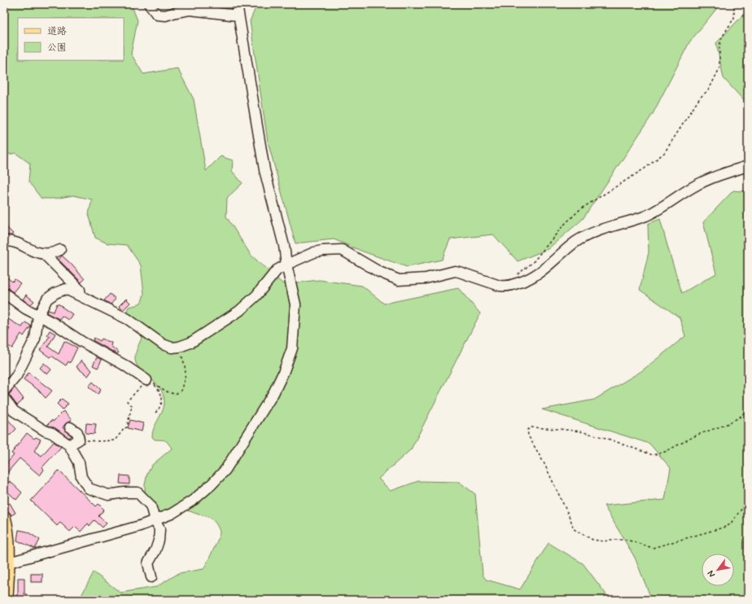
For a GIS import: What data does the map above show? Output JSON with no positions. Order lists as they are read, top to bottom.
{
  "legend": ["道路", "公園"],
  "north": "bottom left"
}
